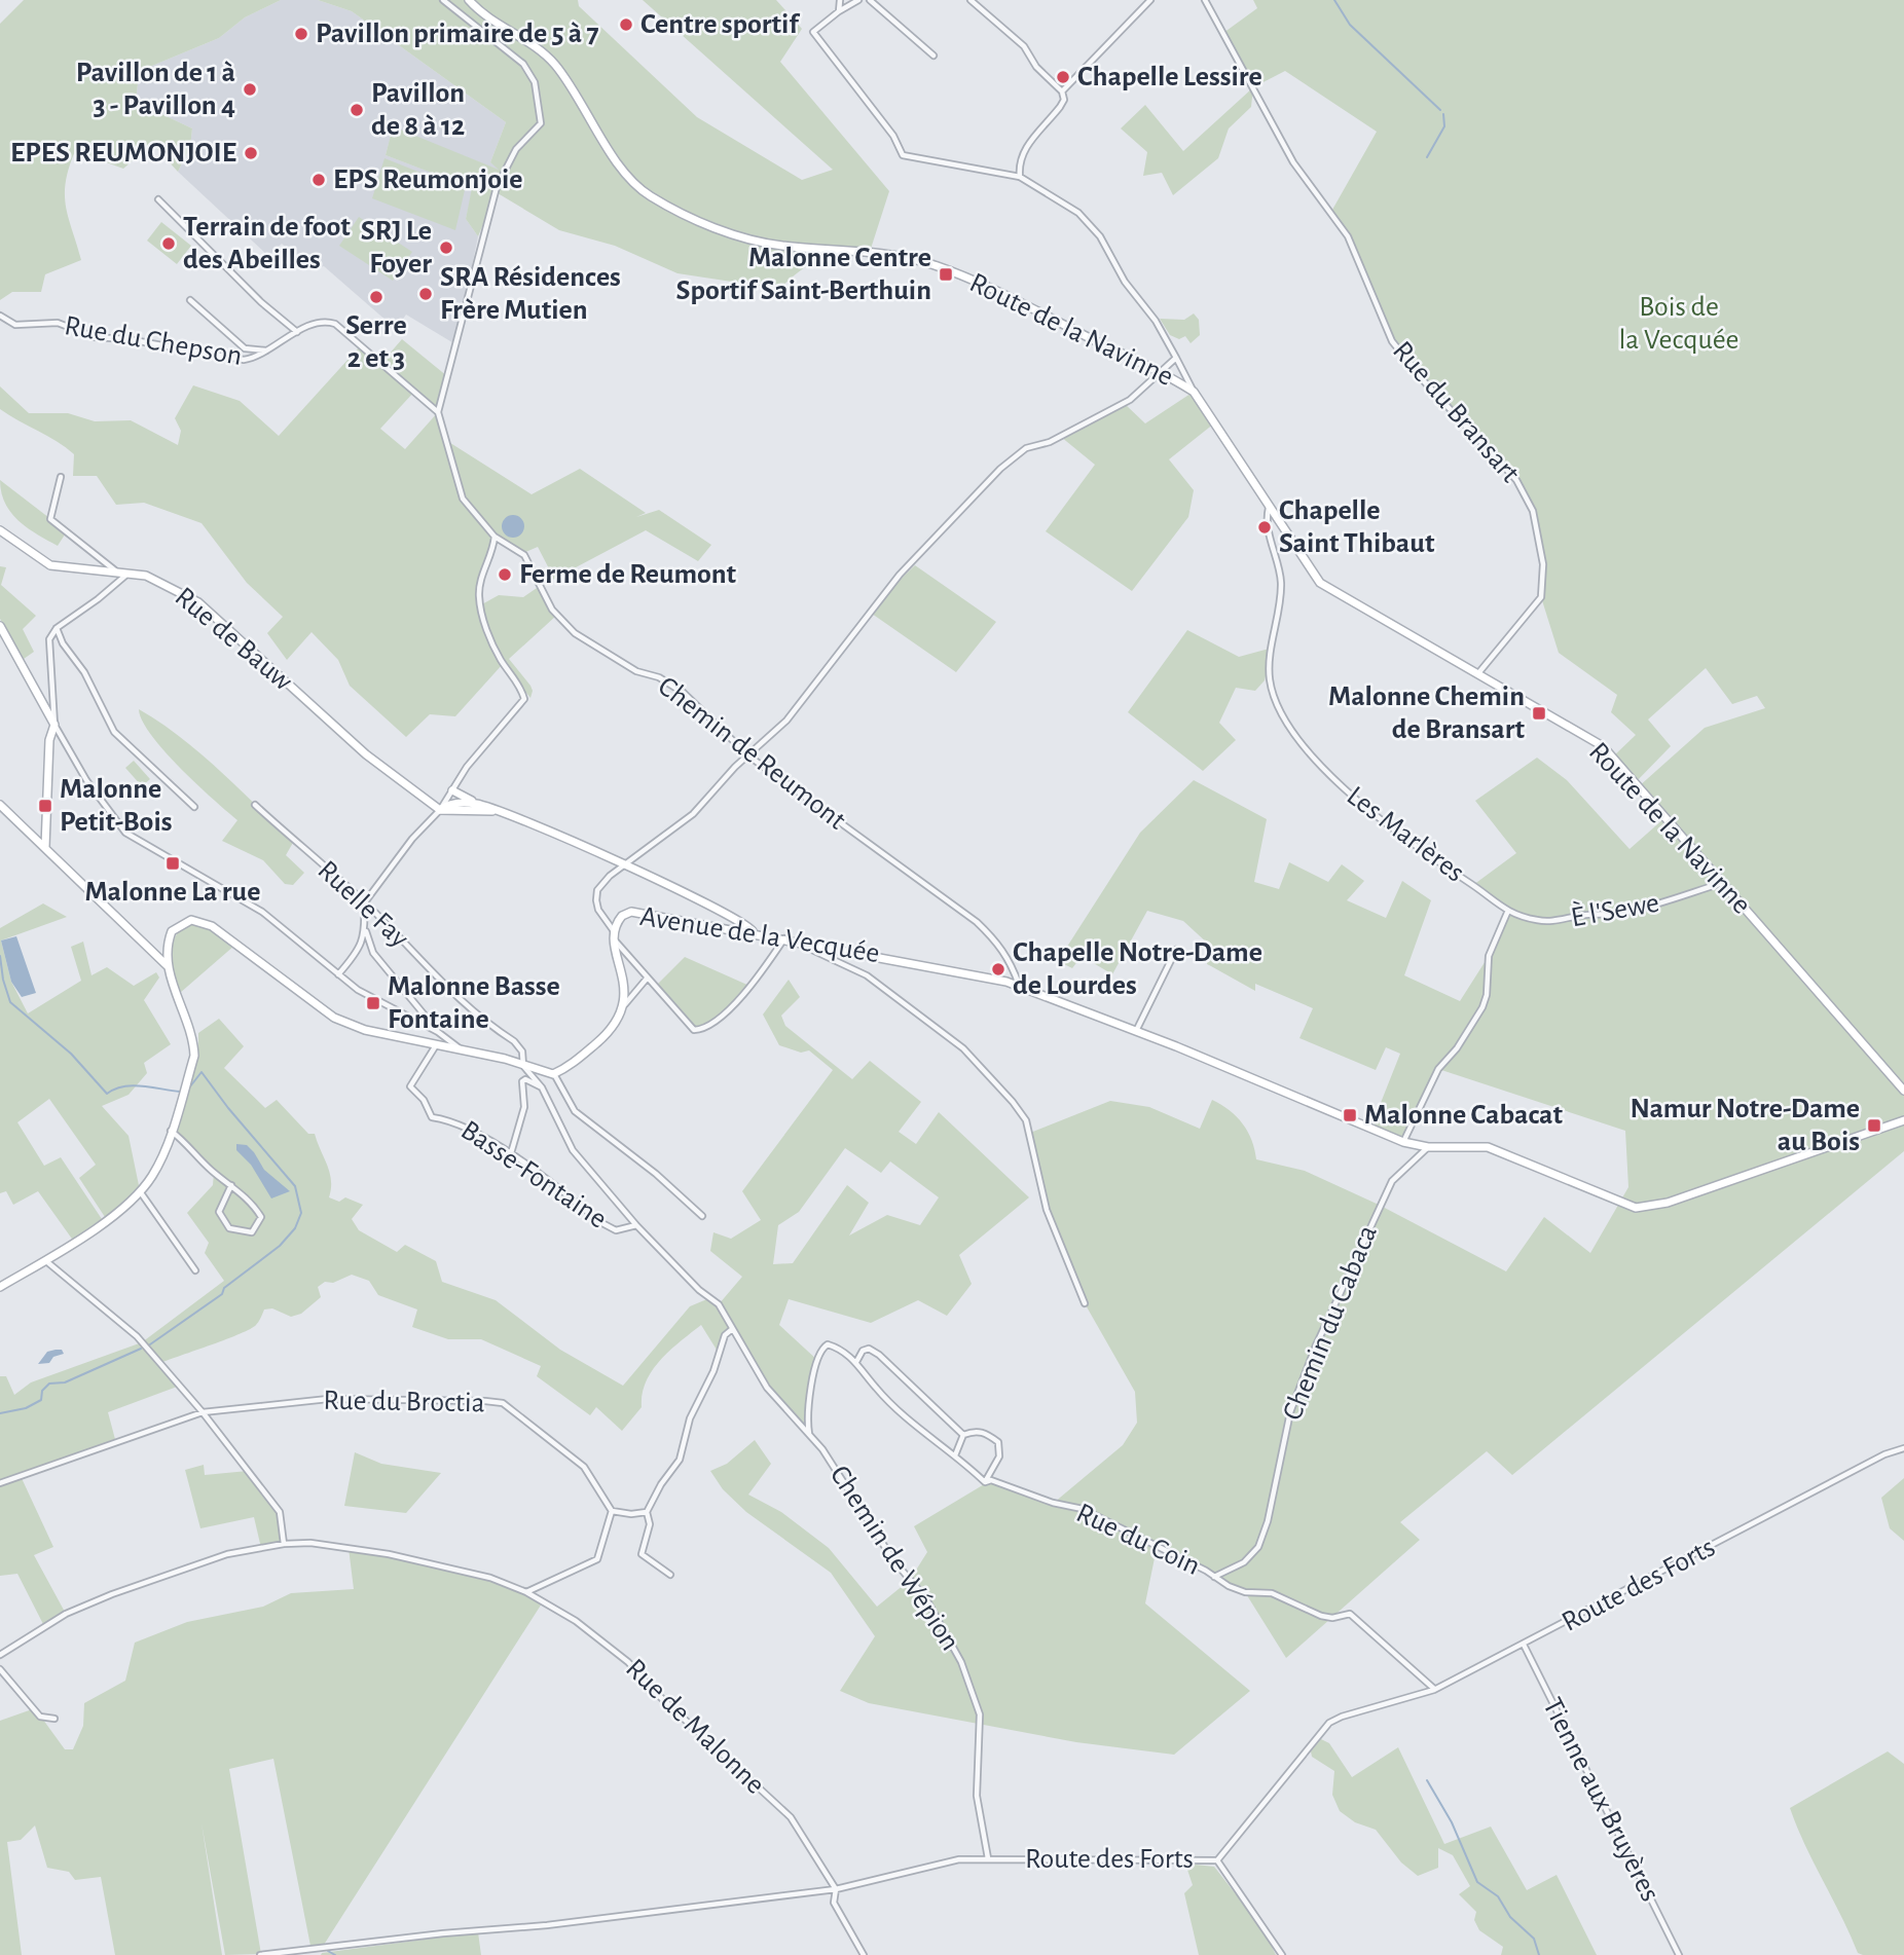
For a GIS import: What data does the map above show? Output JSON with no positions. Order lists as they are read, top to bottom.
{
  "streets": {
    "street": [
      "Route de la Navinne",
      "Rue du Chepson",
      "Rue du Bransart",
      "Rue de Bauw",
      "Chemin de Reumont",
      "Les Marlères",
      "Ruelle Fay",
      "È l'Sewe",
      "Avenue de la Vecquée",
      "Basse-Fontaine",
      "Chemin du Cabaca",
      "Rue du Broctia",
      "Rue du Coin",
      "Chemin de Wépion",
      "Route des Forts",
      "Rue de Malonne",
      "Tienne aux Bruyères"
    ]
  },
  "crossings": [
    ["Route de la Navinne", "Rue du Bransart"],
    ["Route de la Navinne", "Les Marlères"],
    ["Route de la Navinne", "È l'Sewe"],
    ["Rue du Chepson", "Chemin de Reumont"],
    ["Chemin de Reumont", "Avenue de la Vecquée"],
    ["Les Marlères", "È l'Sewe"],
    ["Avenue de la Vecquée", "Chemin du Cabaca"],
    ["Chemin du Cabaca", "Rue du Coin"],
    ["Rue du Coin", "Chemin de Wépion"],
    ["Rue du Coin", "Route des Forts"],
    ["Chemin de Wépion", "Route des Forts"],
    ["Route des Forts", "Rue de Malonne"],
    ["Route des Forts", "Tienne aux Bruyères"]
  ],
  "parks": ["Bois de la Vecquée"],
  "places": {
    "other": [
      "Centre sportif",
      "Pavillon primaire de 5 à 7",
      "Chapelle Lessire",
      "Pavillon de 1 à 3 - Pavillon 4",
      "Pavillon de 8 à 12",
      "EPES REUMONJOIE",
      "EPS Reumonjoie",
      "Terrain de foot des Abeilles",
      "SRJ Le Foyer",
      "SRA Résidences Frère Mutien",
      "Serre 2 et 3",
      "Chapelle Saint Thibaut",
      "Ferme de Reumont",
      "Chapelle Notre-Dame de Lourdes"
    ],
    "transit": [
      "Malonne Centre Sportif Saint-Berthuin",
      "Malonne Chemin de Bransart",
      "Malonne Petit-Bois",
      "Malonne La rue",
      "Malonne Basse Fontaine",
      "Malonne Cabacat",
      "Namur Notre-Dame au Bois"
    ]
  }
}
